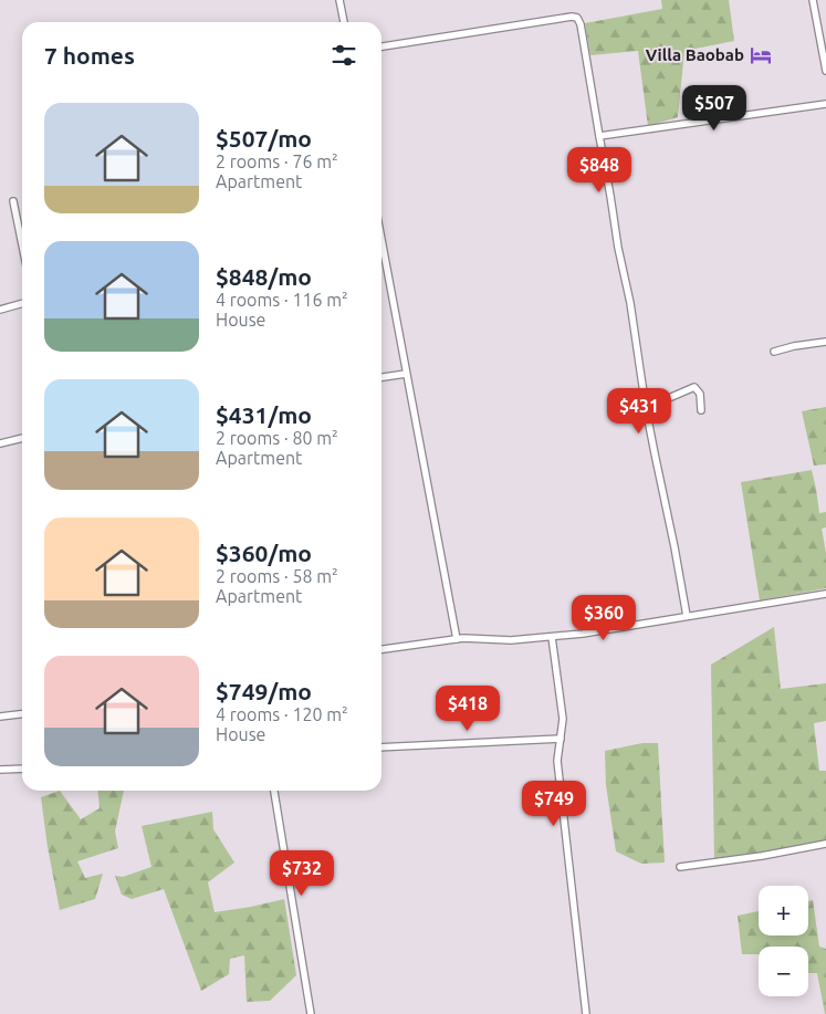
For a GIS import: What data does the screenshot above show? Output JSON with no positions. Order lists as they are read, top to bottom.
{
  "places": {
    "hotel": ["Villa Baobab"]
  },
  "page": {
    "heading": "7 homes",
    "price": [
      "$507",
      "$848",
      "$431",
      "$360",
      "$418",
      "$749",
      "$732"
    ],
    "list": [
      {
        "name": "$507/mo",
        "note": "2 rooms · 76 m² · Apartment"
      },
      {
        "name": "$848/mo",
        "note": "4 rooms · 116 m² · House"
      },
      {
        "name": "$431/mo",
        "note": "2 rooms · 80 m² · Apartment"
      },
      {
        "name": "$360/mo",
        "note": "2 rooms · 58 m² · Apartment"
      },
      {
        "name": "$749/mo",
        "note": "4 rooms · 120 m² · House"
      }
    ],
    "map_buttons": ["+", "−"]
  }
}
